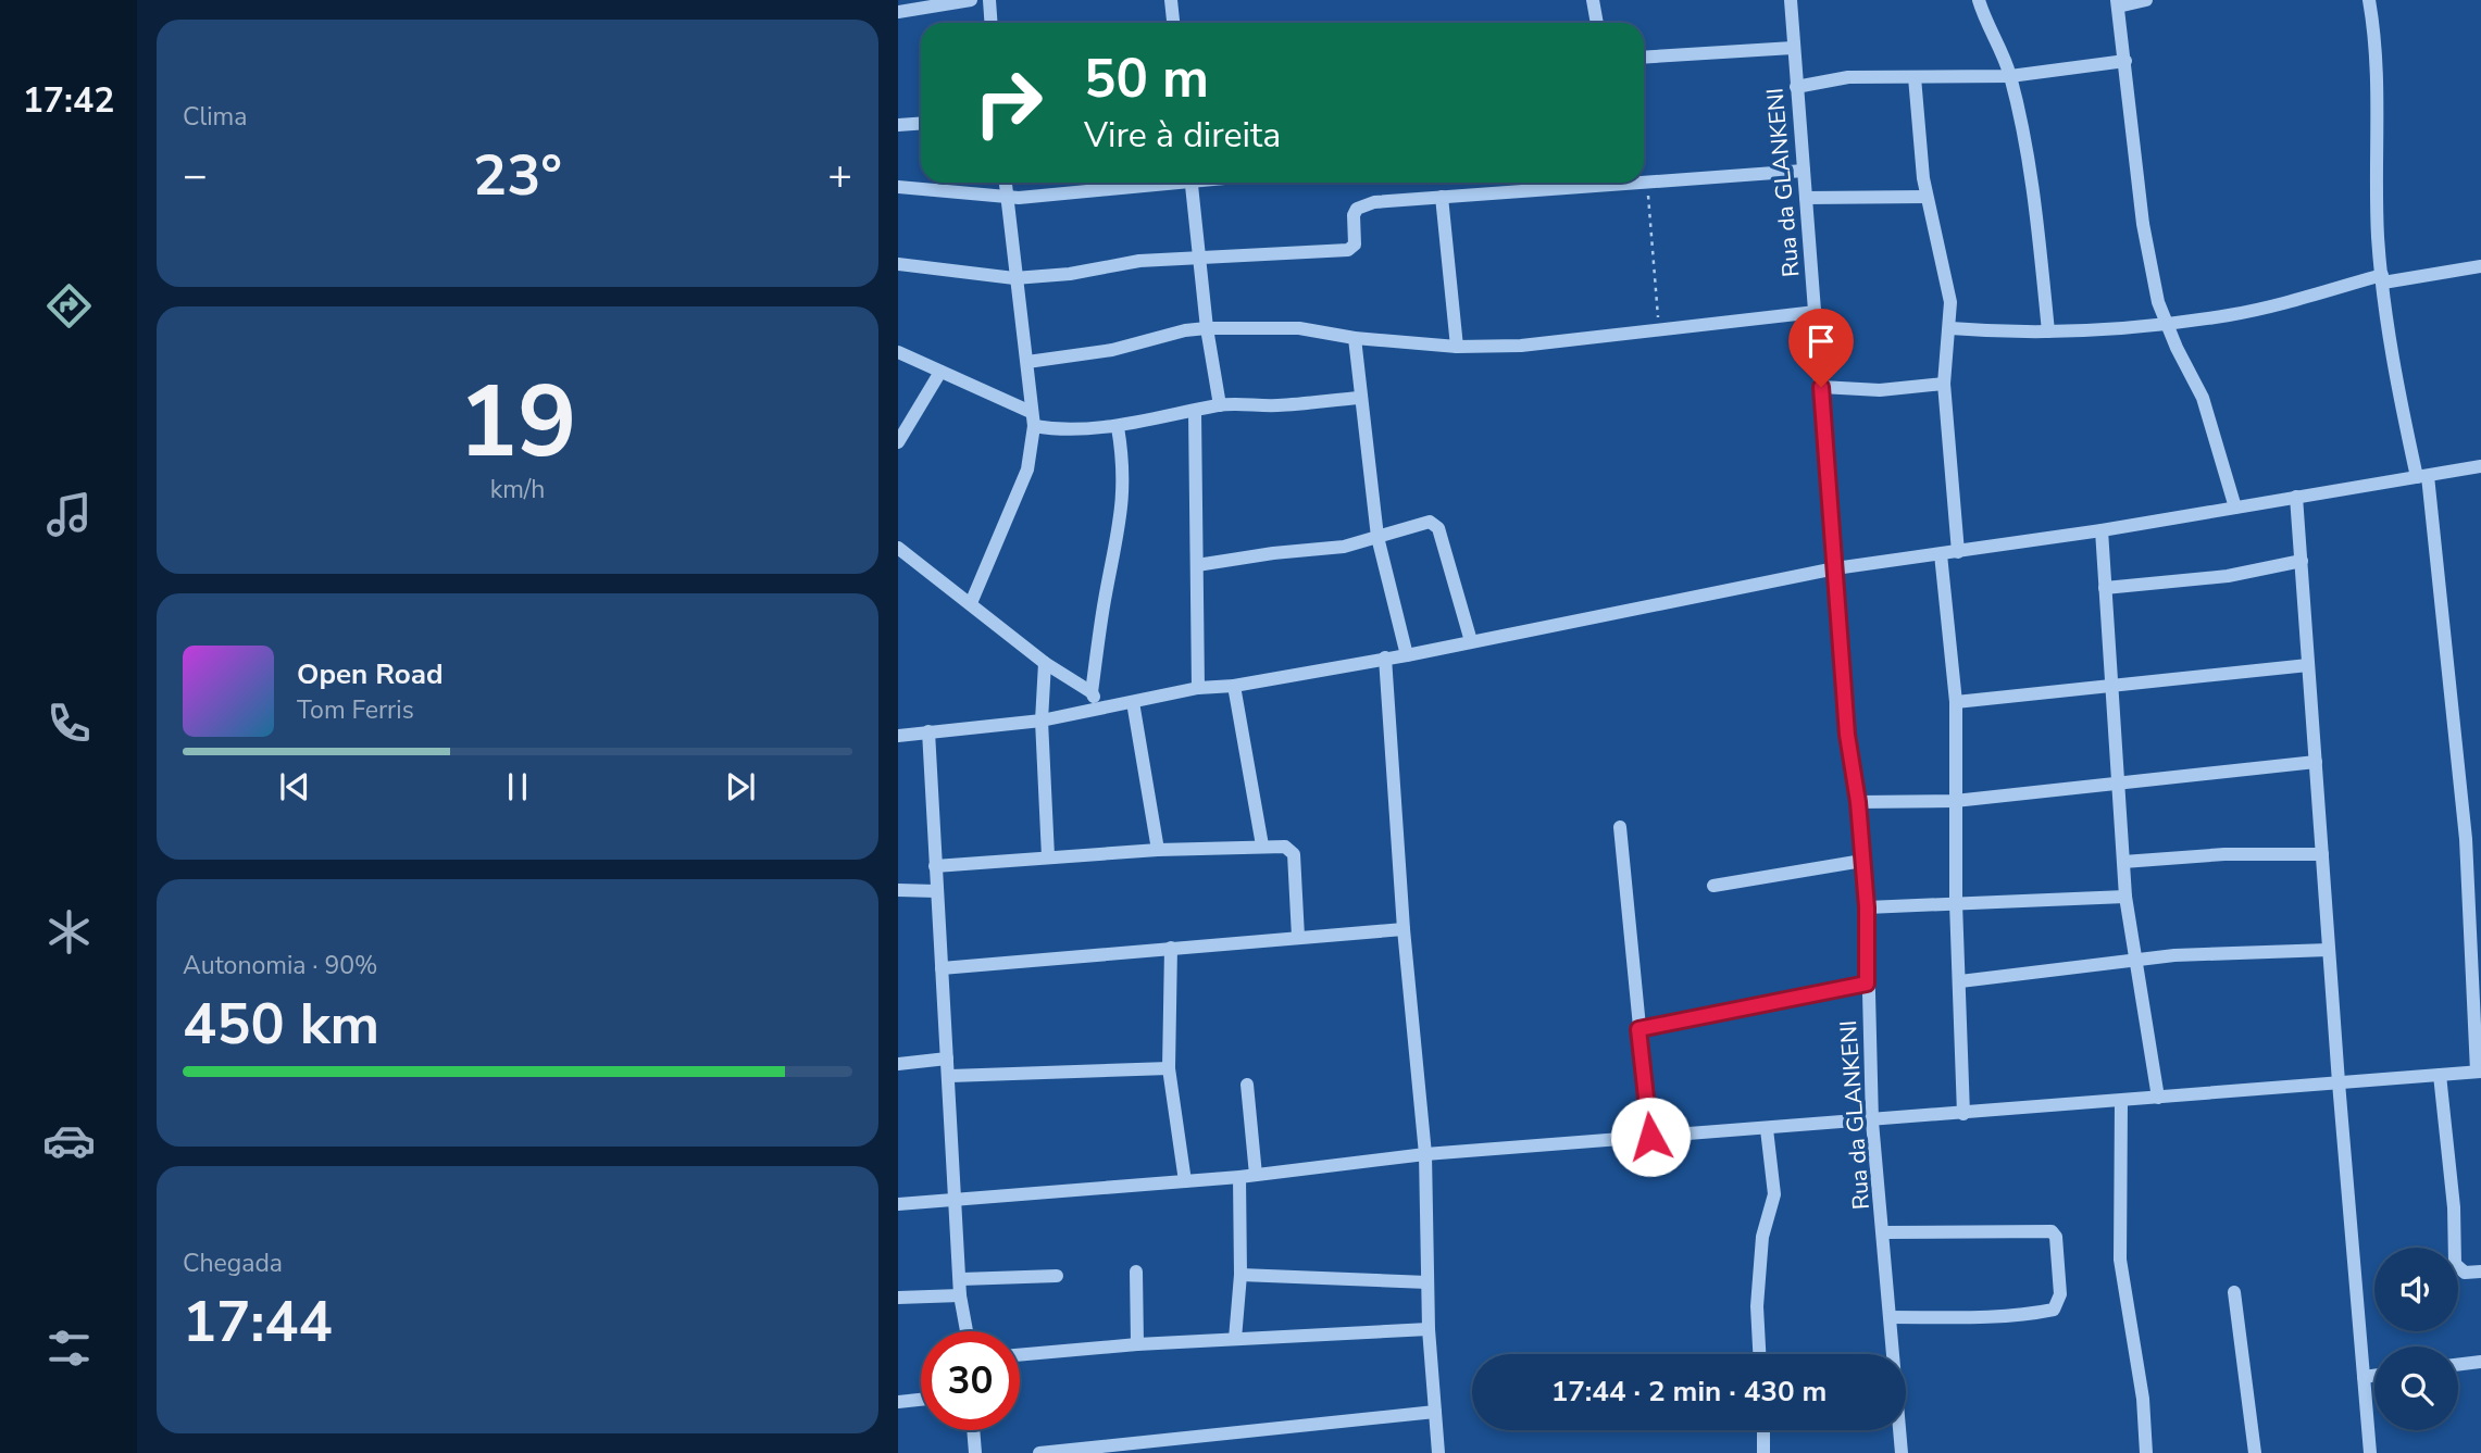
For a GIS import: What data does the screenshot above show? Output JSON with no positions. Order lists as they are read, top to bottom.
{
  "streets": {
    "street": ["Rua da GLANKENI"]
  },
  "page": {
    "tabs": "17:42",
    "tile": [
      "Clima",
      ["19", "km/h"],
      ["Autonomia · 90%", "450 km"],
      ["Chegada", "17:44"]
    ],
    "turn": ["50 m", "Vire à direita"],
    "heat": ["−", "23°", "+"],
    "song": ["Open Road", "Tom Ferris"],
    "limit": "30",
    "trip": "17:44 · 2 min · 430 m"
  }
}
